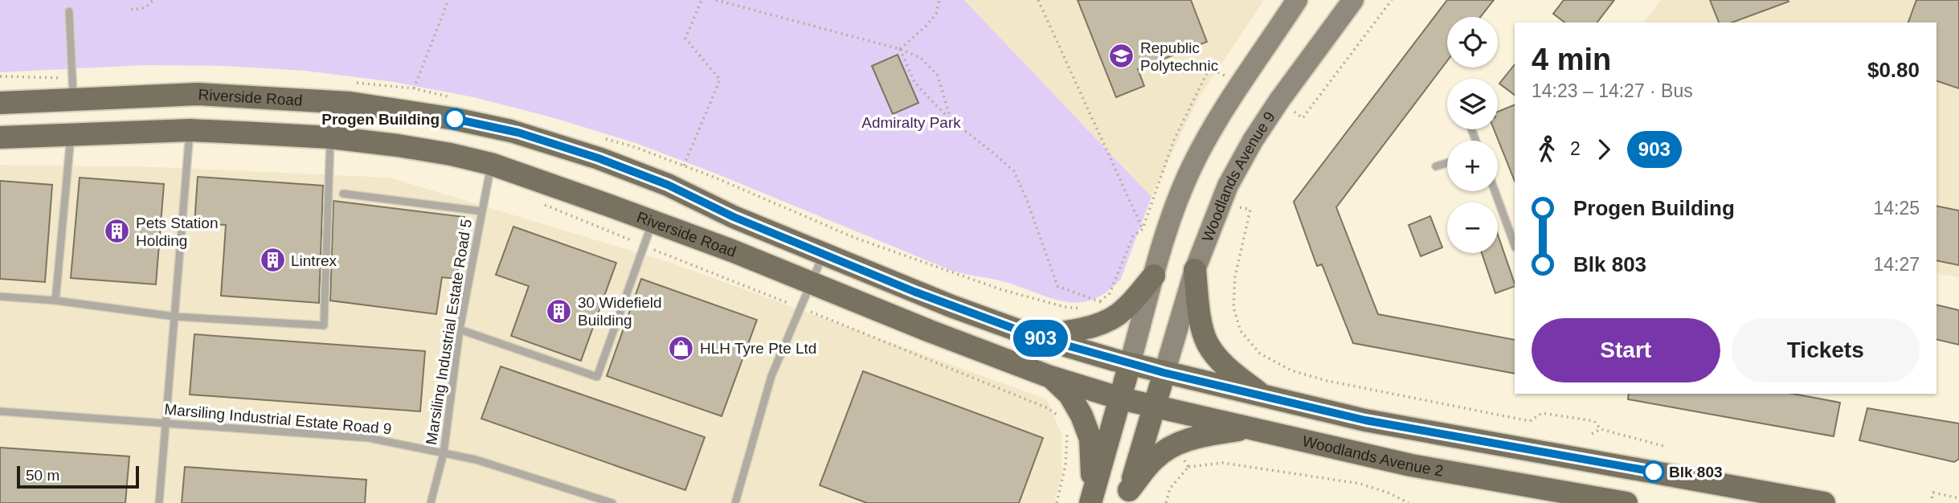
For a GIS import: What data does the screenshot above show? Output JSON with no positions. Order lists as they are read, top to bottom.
{
  "streets": {
    "main road": ["Riverside Road", "Woodlands Avenue 9", "Woodlands Avenue 2"],
    "lane": ["Marsiling Industrial Estate Road 5", "Marsiling Industrial Estate Road 9"]
  },
  "crossings": [
    ["Riverside Road", "Marsiling Industrial Estate Road 5"],
    ["Riverside Road", "Woodlands Avenue 2"],
    ["Marsiling Industrial Estate Road 5", "Marsiling Industrial Estate Road 9"]
  ],
  "parks": ["Admiralty Park"],
  "places": {
    "school or university": ["Republic Polytechnic"],
    "other": ["Progen Building", "Blk 803"],
    "building": ["Pets Station Holding", "Lintrex", "30 Widefield Building"],
    "shop": ["HLH Tyre Pte Ltd"]
  },
  "lines": ["bus line 903"],
  "scale_bar": "50 m",
  "page": {
    "on_map": "903",
    "map_buttons": ["+", "−"],
    "heading": ["4 min", "14:23 – 14:27 · Bus", "$0.80"],
    "legs": ["2", "903"],
    "list": [
      {
        "name": "Progen Building",
        "value": "14:25"
      },
      {
        "name": "Blk 803",
        "value": "14:27"
      }
    ],
    "buttons": ["Start", "Tickets"],
    "scale": "50 m"
  }
}
